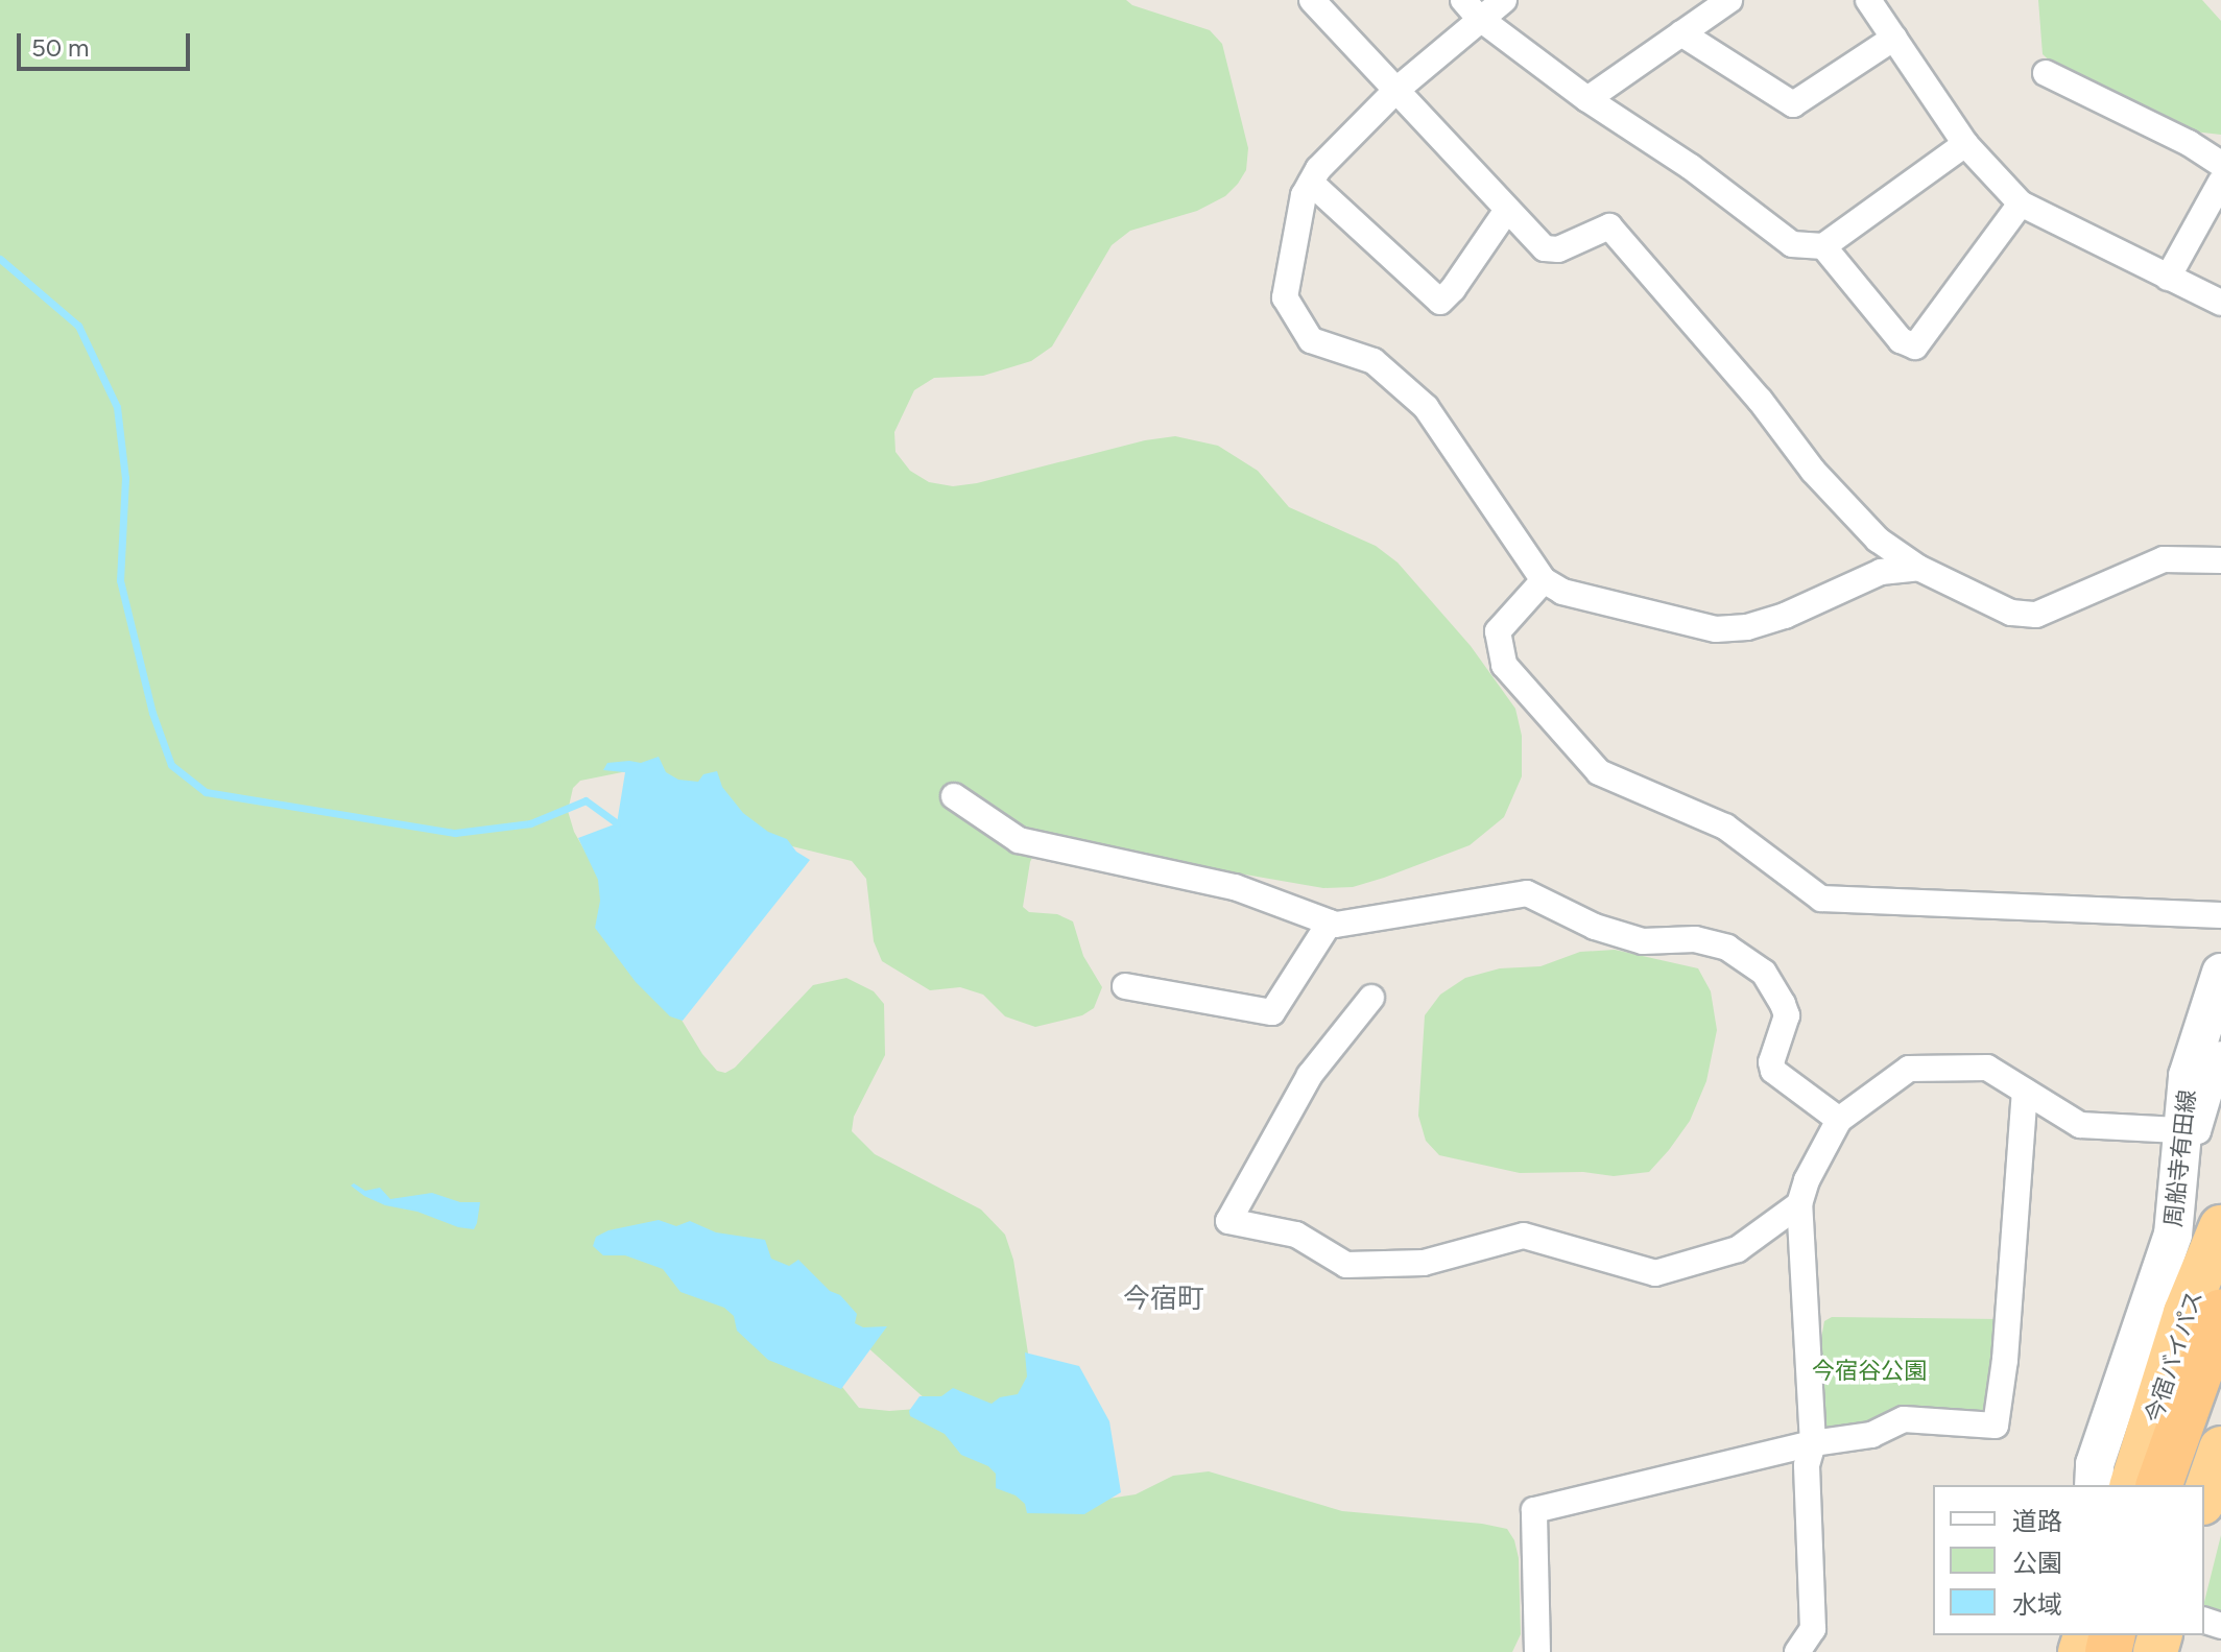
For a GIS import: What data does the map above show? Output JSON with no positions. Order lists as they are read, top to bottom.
{
  "streets": {
    "highway": ["今宿バイパス"],
    "main road": ["周船寺有田線"]
  },
  "districts": ["今宿町"],
  "parks": ["今宿谷公園"],
  "legend": ["道路", "公園", "水域"],
  "scale_bar": "50 m"
}
